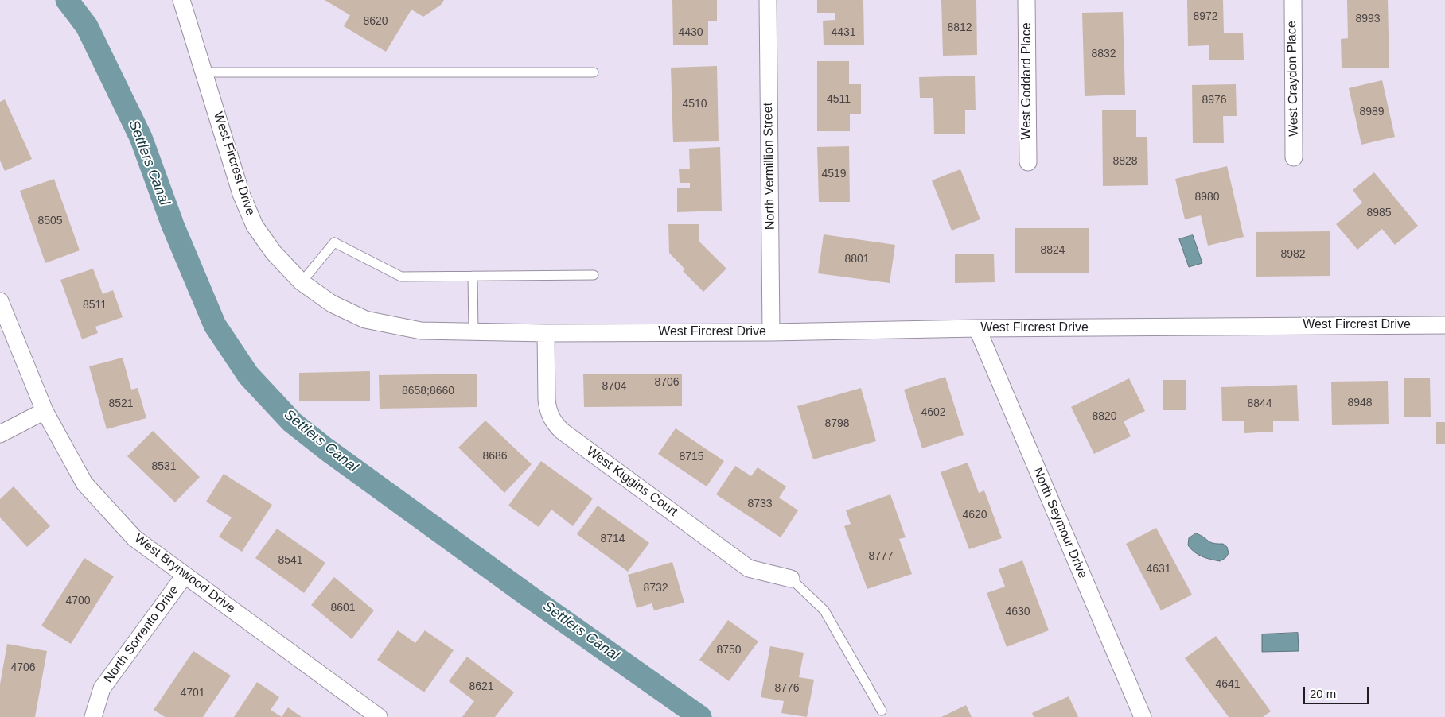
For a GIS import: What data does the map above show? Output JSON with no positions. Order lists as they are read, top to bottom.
{
  "streets": {
    "street": [
      "West Craydon Place",
      "West Goddard Place",
      "West Fircrest Drive",
      "North Vermillion Street",
      "West Kiggins Court",
      "North Seymour Drive",
      "West Brynwood Drive",
      "North Sorrento Drive"
    ]
  },
  "crossings": [
    ["West Fircrest Drive", "North Vermillion Street"],
    ["West Fircrest Drive", "West Kiggins Court"],
    ["West Fircrest Drive", "North Seymour Drive"],
    ["West Brynwood Drive", "North Sorrento Drive"]
  ],
  "water": ["Settlers Canal"],
  "house_numbers": [
    "8972",
    "8993",
    "8620",
    "8812",
    "4430",
    "4431",
    "8832",
    "4511",
    "8976",
    "4510",
    "8989",
    "8828",
    "4519",
    "8980",
    "8985",
    "8505",
    "8824",
    "8982",
    "8801",
    "8511",
    "8706",
    "8704",
    "8658;8660",
    "8948",
    "8521",
    "8844",
    "4602",
    "8820",
    "8798",
    "8686",
    "8715",
    "8531",
    "8733",
    "4620",
    "8714",
    "8777",
    "8541",
    "4631",
    "8732",
    "4700",
    "8601",
    "4630",
    "8750",
    "4706",
    "4641",
    "8621",
    "8776",
    "4701"
  ],
  "scale_bar": "20 m"
}
